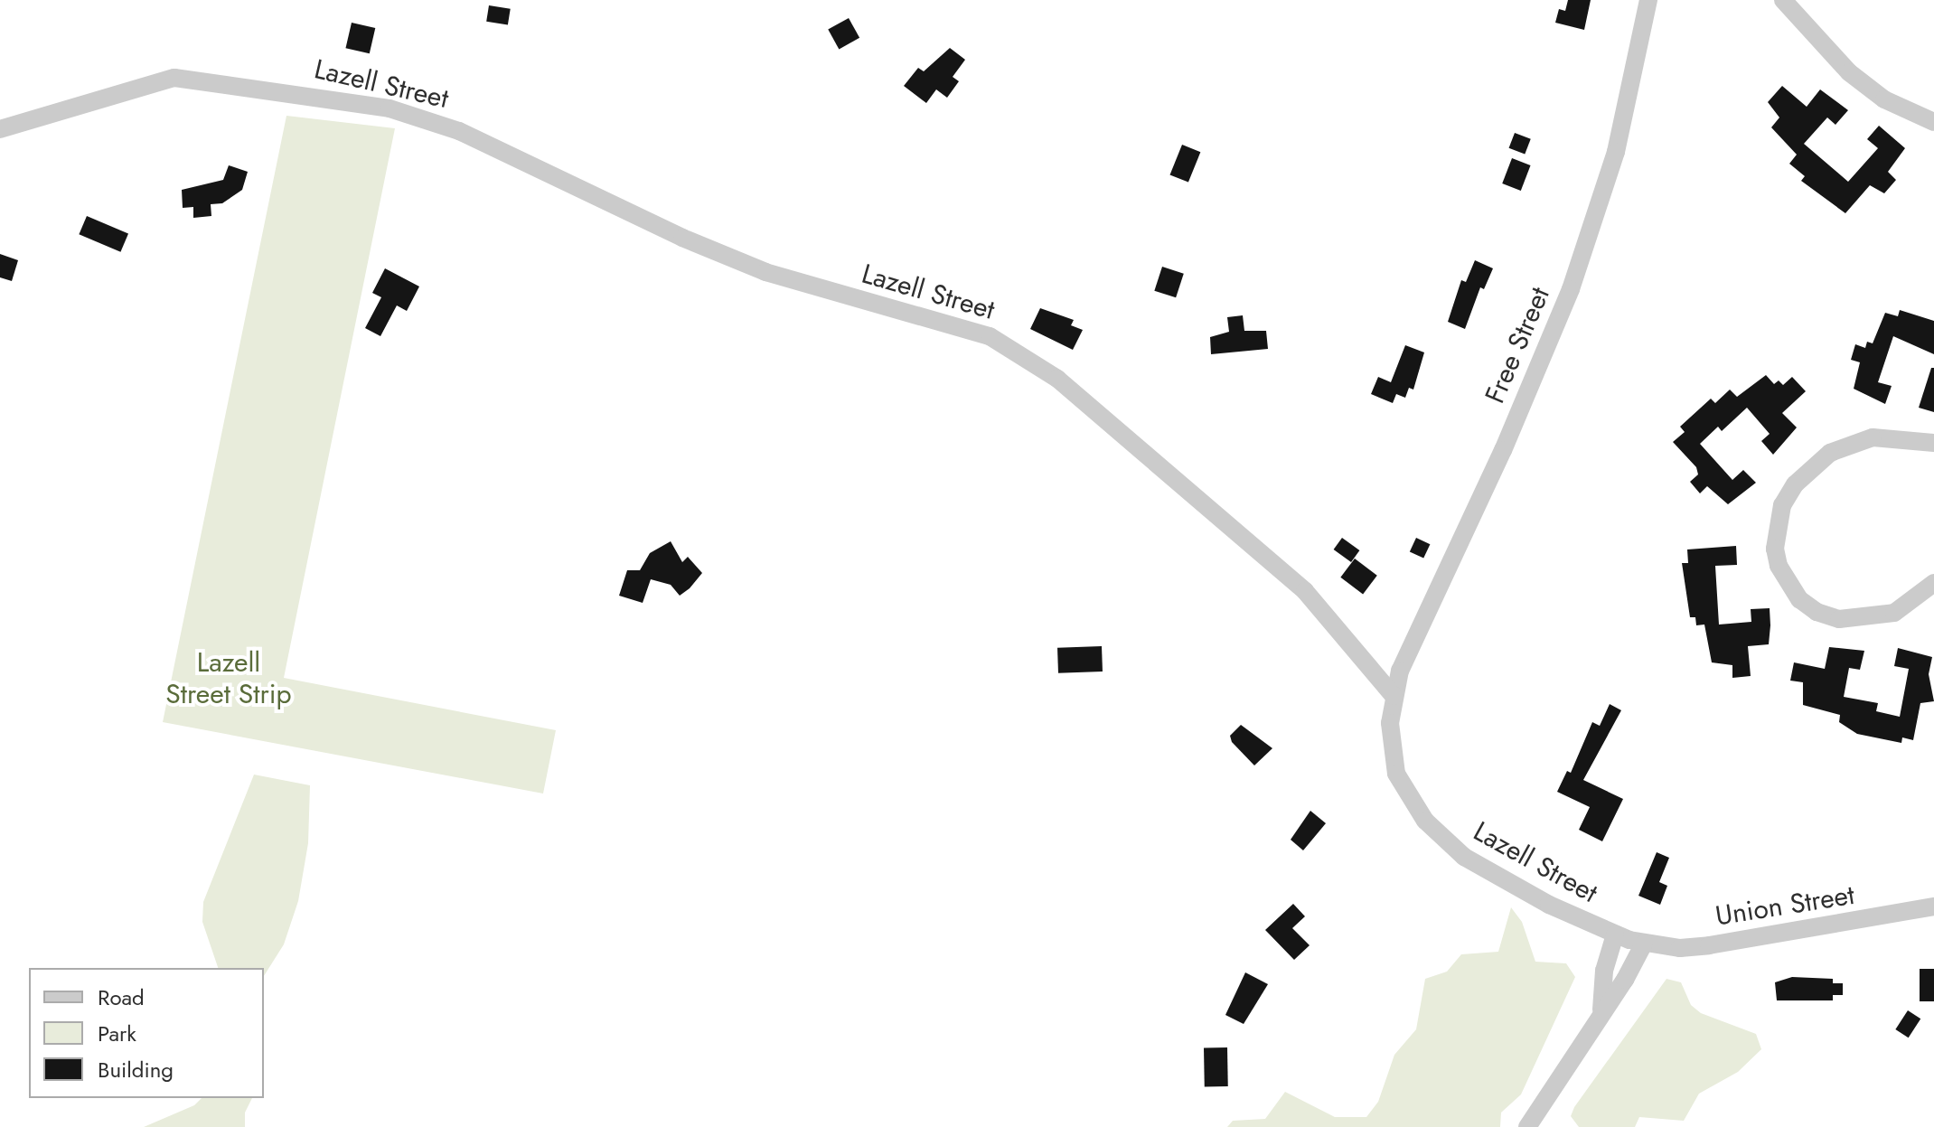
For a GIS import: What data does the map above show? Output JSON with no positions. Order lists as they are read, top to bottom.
{
  "streets": {
    "street": ["Lazell Street", "Free Street", "Union Street"]
  },
  "crossings": [
    ["Lazell Street", "Free Street"],
    ["Lazell Street", "Union Street"]
  ],
  "parks": ["Lazell Street Strip"],
  "legend": ["Road", "Park", "Building"]
}
